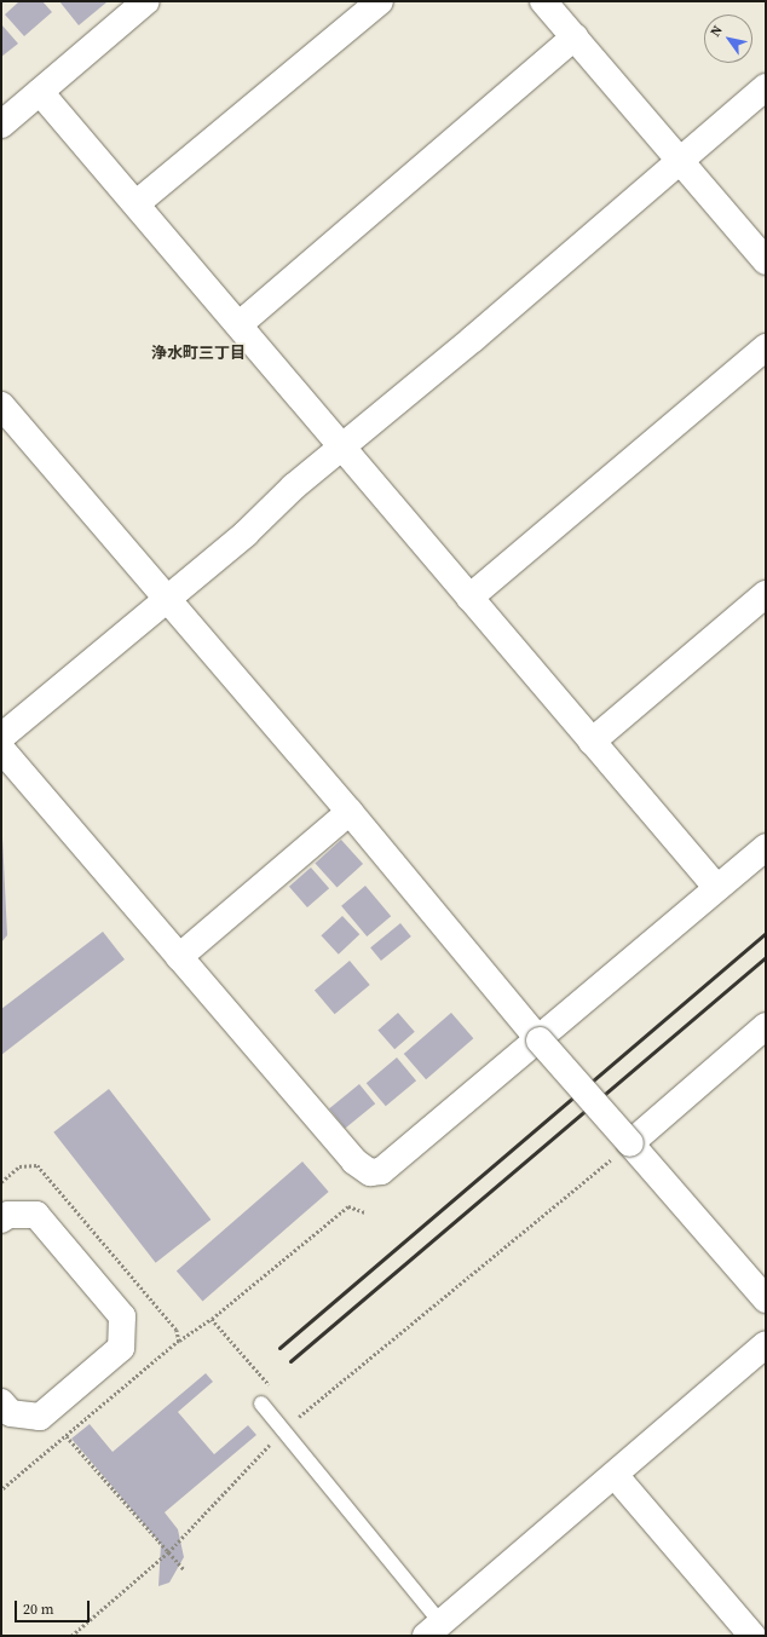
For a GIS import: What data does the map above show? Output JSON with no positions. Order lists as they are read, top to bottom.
{
  "districts": ["浄水町三丁目"],
  "scale_bar": "20 m",
  "north": "top left"
}
